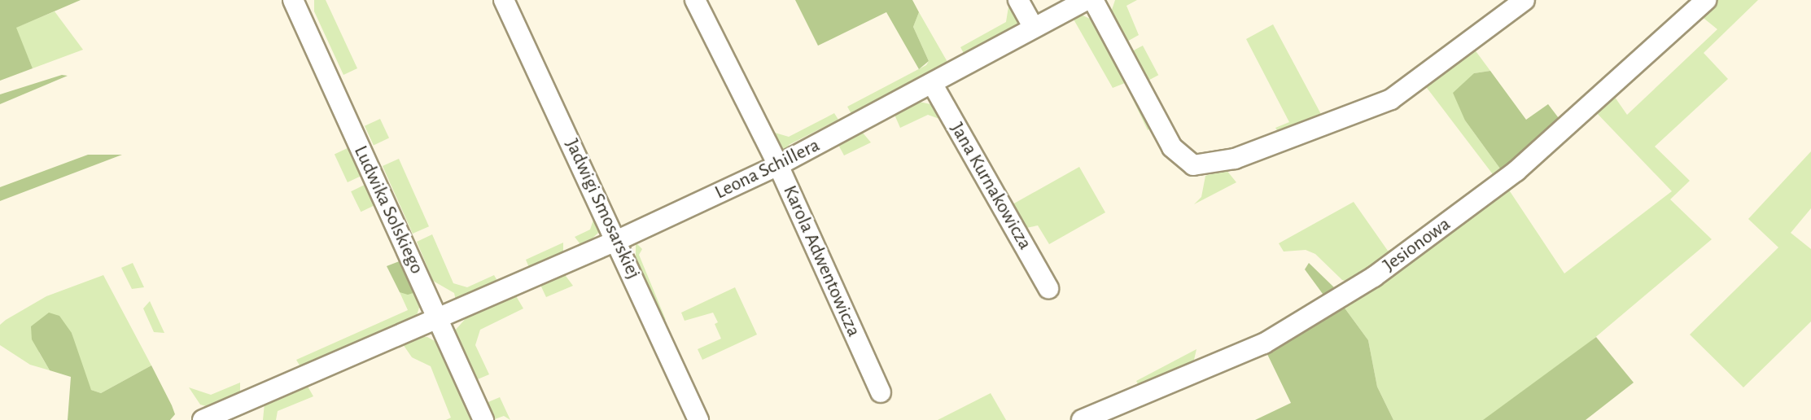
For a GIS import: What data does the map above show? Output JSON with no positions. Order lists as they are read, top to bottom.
{
  "streets": {
    "street": [
      "Leona Schillera",
      "Jana Kurnakowicza",
      "Jadwigi Smosarskiej",
      "Ludwika Solskiego",
      "Jesionowa",
      "Karola Adwentowicza"
    ]
  },
  "crossings": [
    ["Leona Schillera", "Jana Kurnakowicza"],
    ["Leona Schillera", "Jadwigi Smosarskiej"],
    ["Leona Schillera", "Ludwika Solskiego"],
    ["Leona Schillera", "Karola Adwentowicza"]
  ]
}
